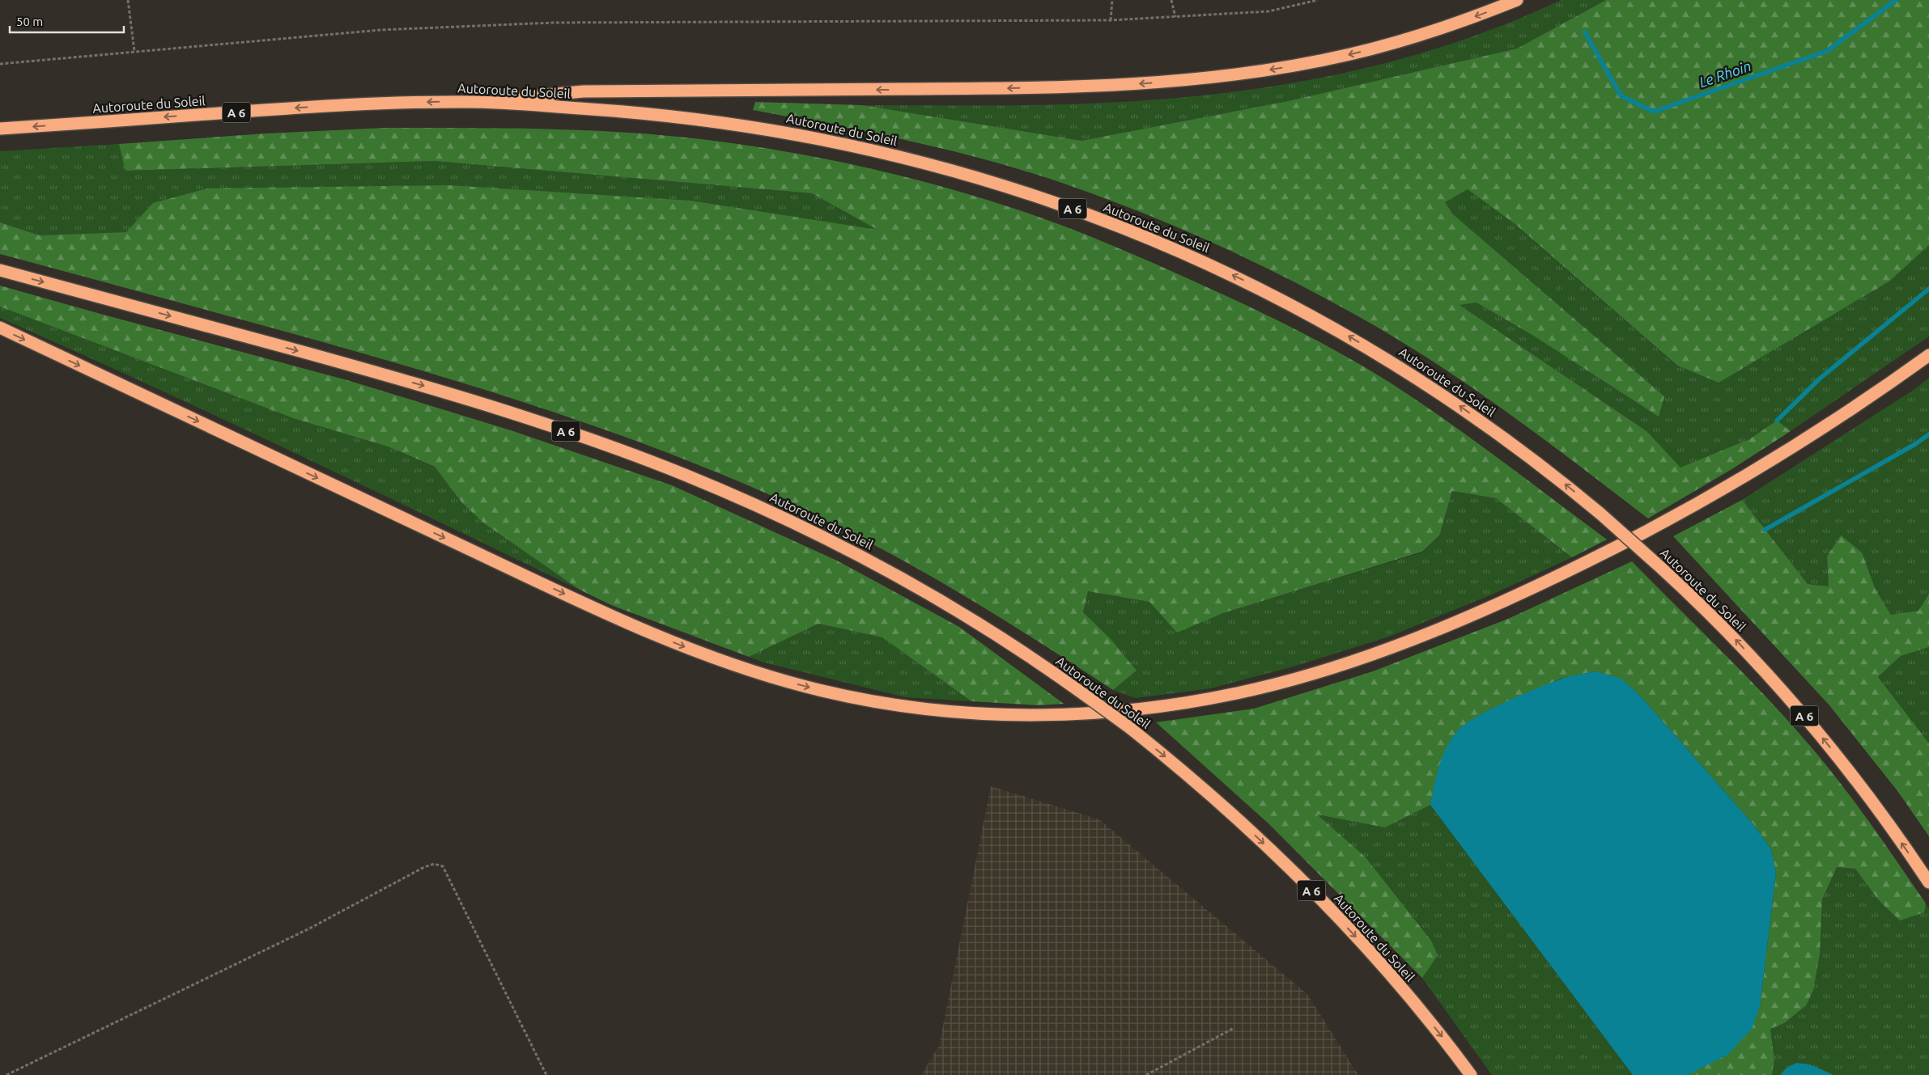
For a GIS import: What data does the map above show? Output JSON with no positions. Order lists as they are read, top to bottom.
{
  "streets": {
    "highway": ["Autoroute du Soleil", "A 6"]
  },
  "water": ["Le Rhoin"],
  "scale_bar": "50 m"
}
